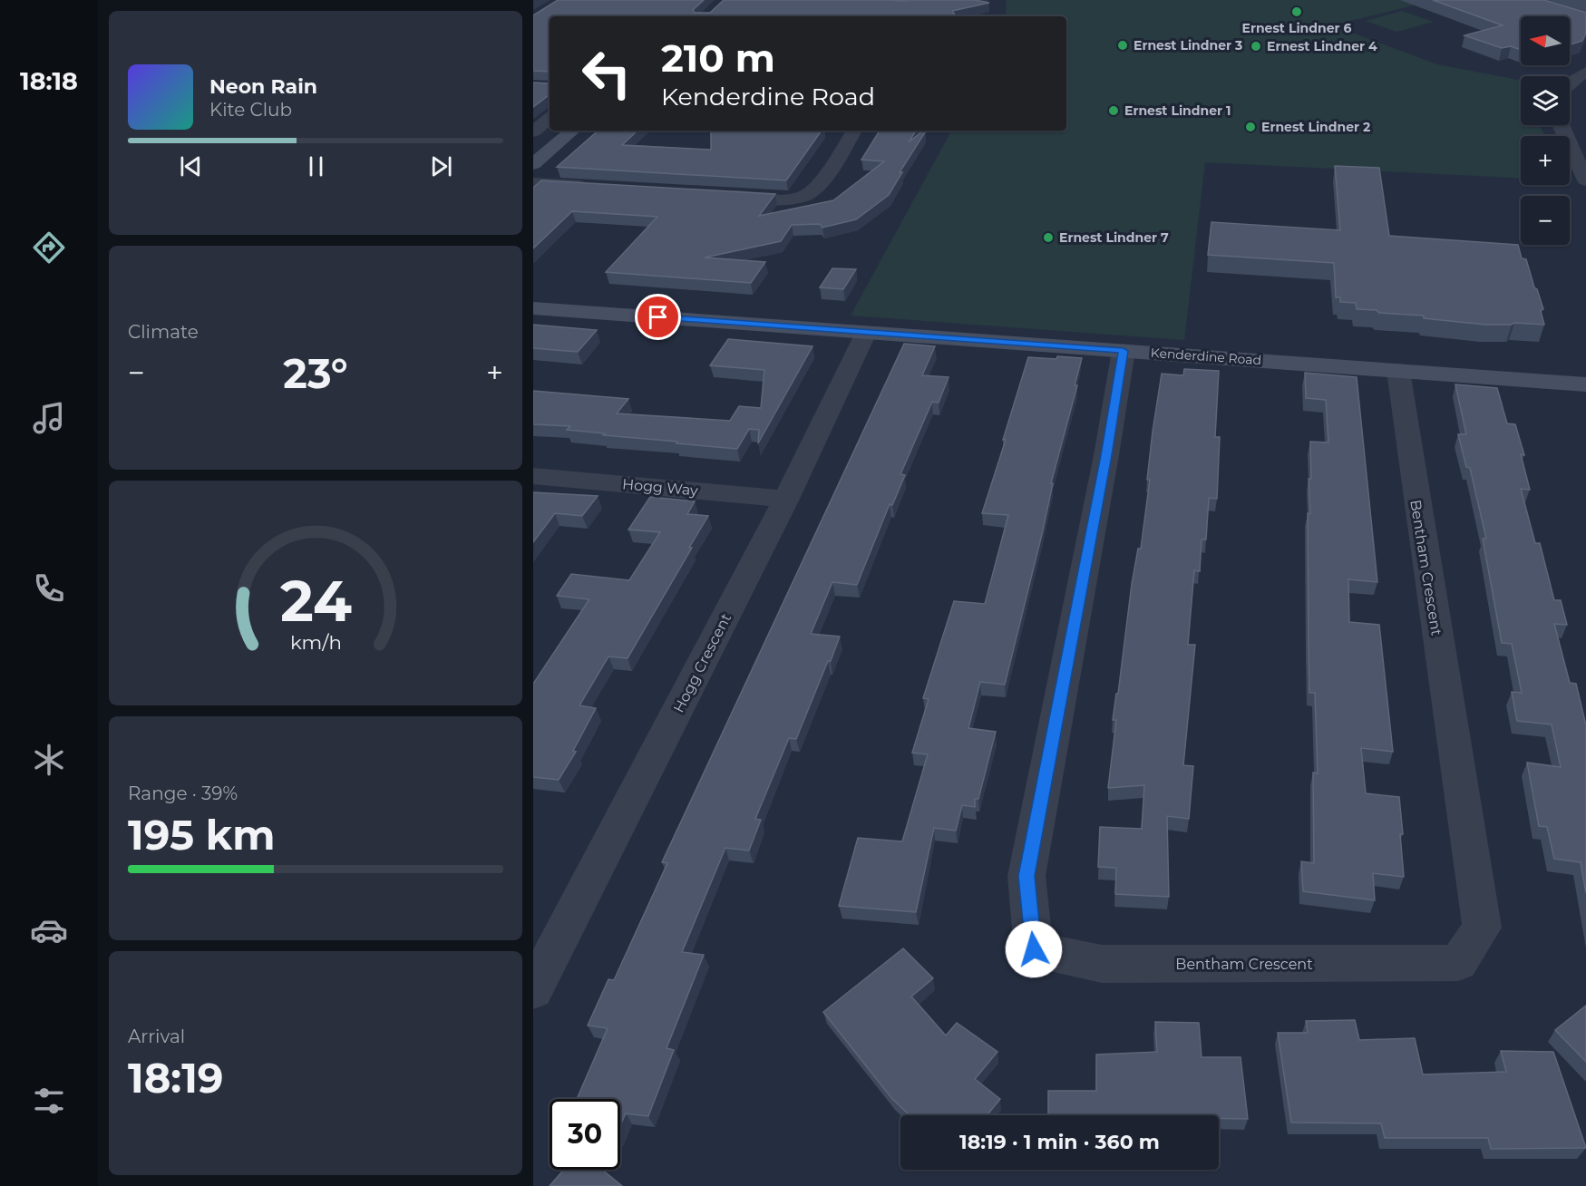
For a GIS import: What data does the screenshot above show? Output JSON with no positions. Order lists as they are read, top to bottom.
{
  "streets": {
    "street": [
      "Kenderdine Road",
      "Hogg Way",
      "Bentham Crescent",
      "Hogg Crescent"
    ]
  },
  "crossings": [
    ["Kenderdine Road", "Bentham Crescent"],
    ["Kenderdine Road", "Hogg Crescent"],
    ["Hogg Way", "Hogg Crescent"]
  ],
  "places": [
    "Ernest Lindner 6",
    "Ernest Lindner 3",
    "Ernest Lindner 4",
    "Ernest Lindner 1",
    "Ernest Lindner 2",
    "Ernest Lindner 7"
  ],
  "north": "left",
  "page": {
    "tabs": "18:18",
    "map_buttons": ["+", "−"],
    "turn": ["210 m", "Kenderdine Road"],
    "song": ["Neon Rain", "Kite Club"],
    "tile": [
      "Climate",
      ["Range · 39%", "195 km"],
      ["Arrival", "18:19"]
    ],
    "heat": ["−", "23°", "+"],
    "limit": "30",
    "trip": "18:19 · 1 min · 360 m",
    "gauge": ["24", "km/h"]
  }
}
